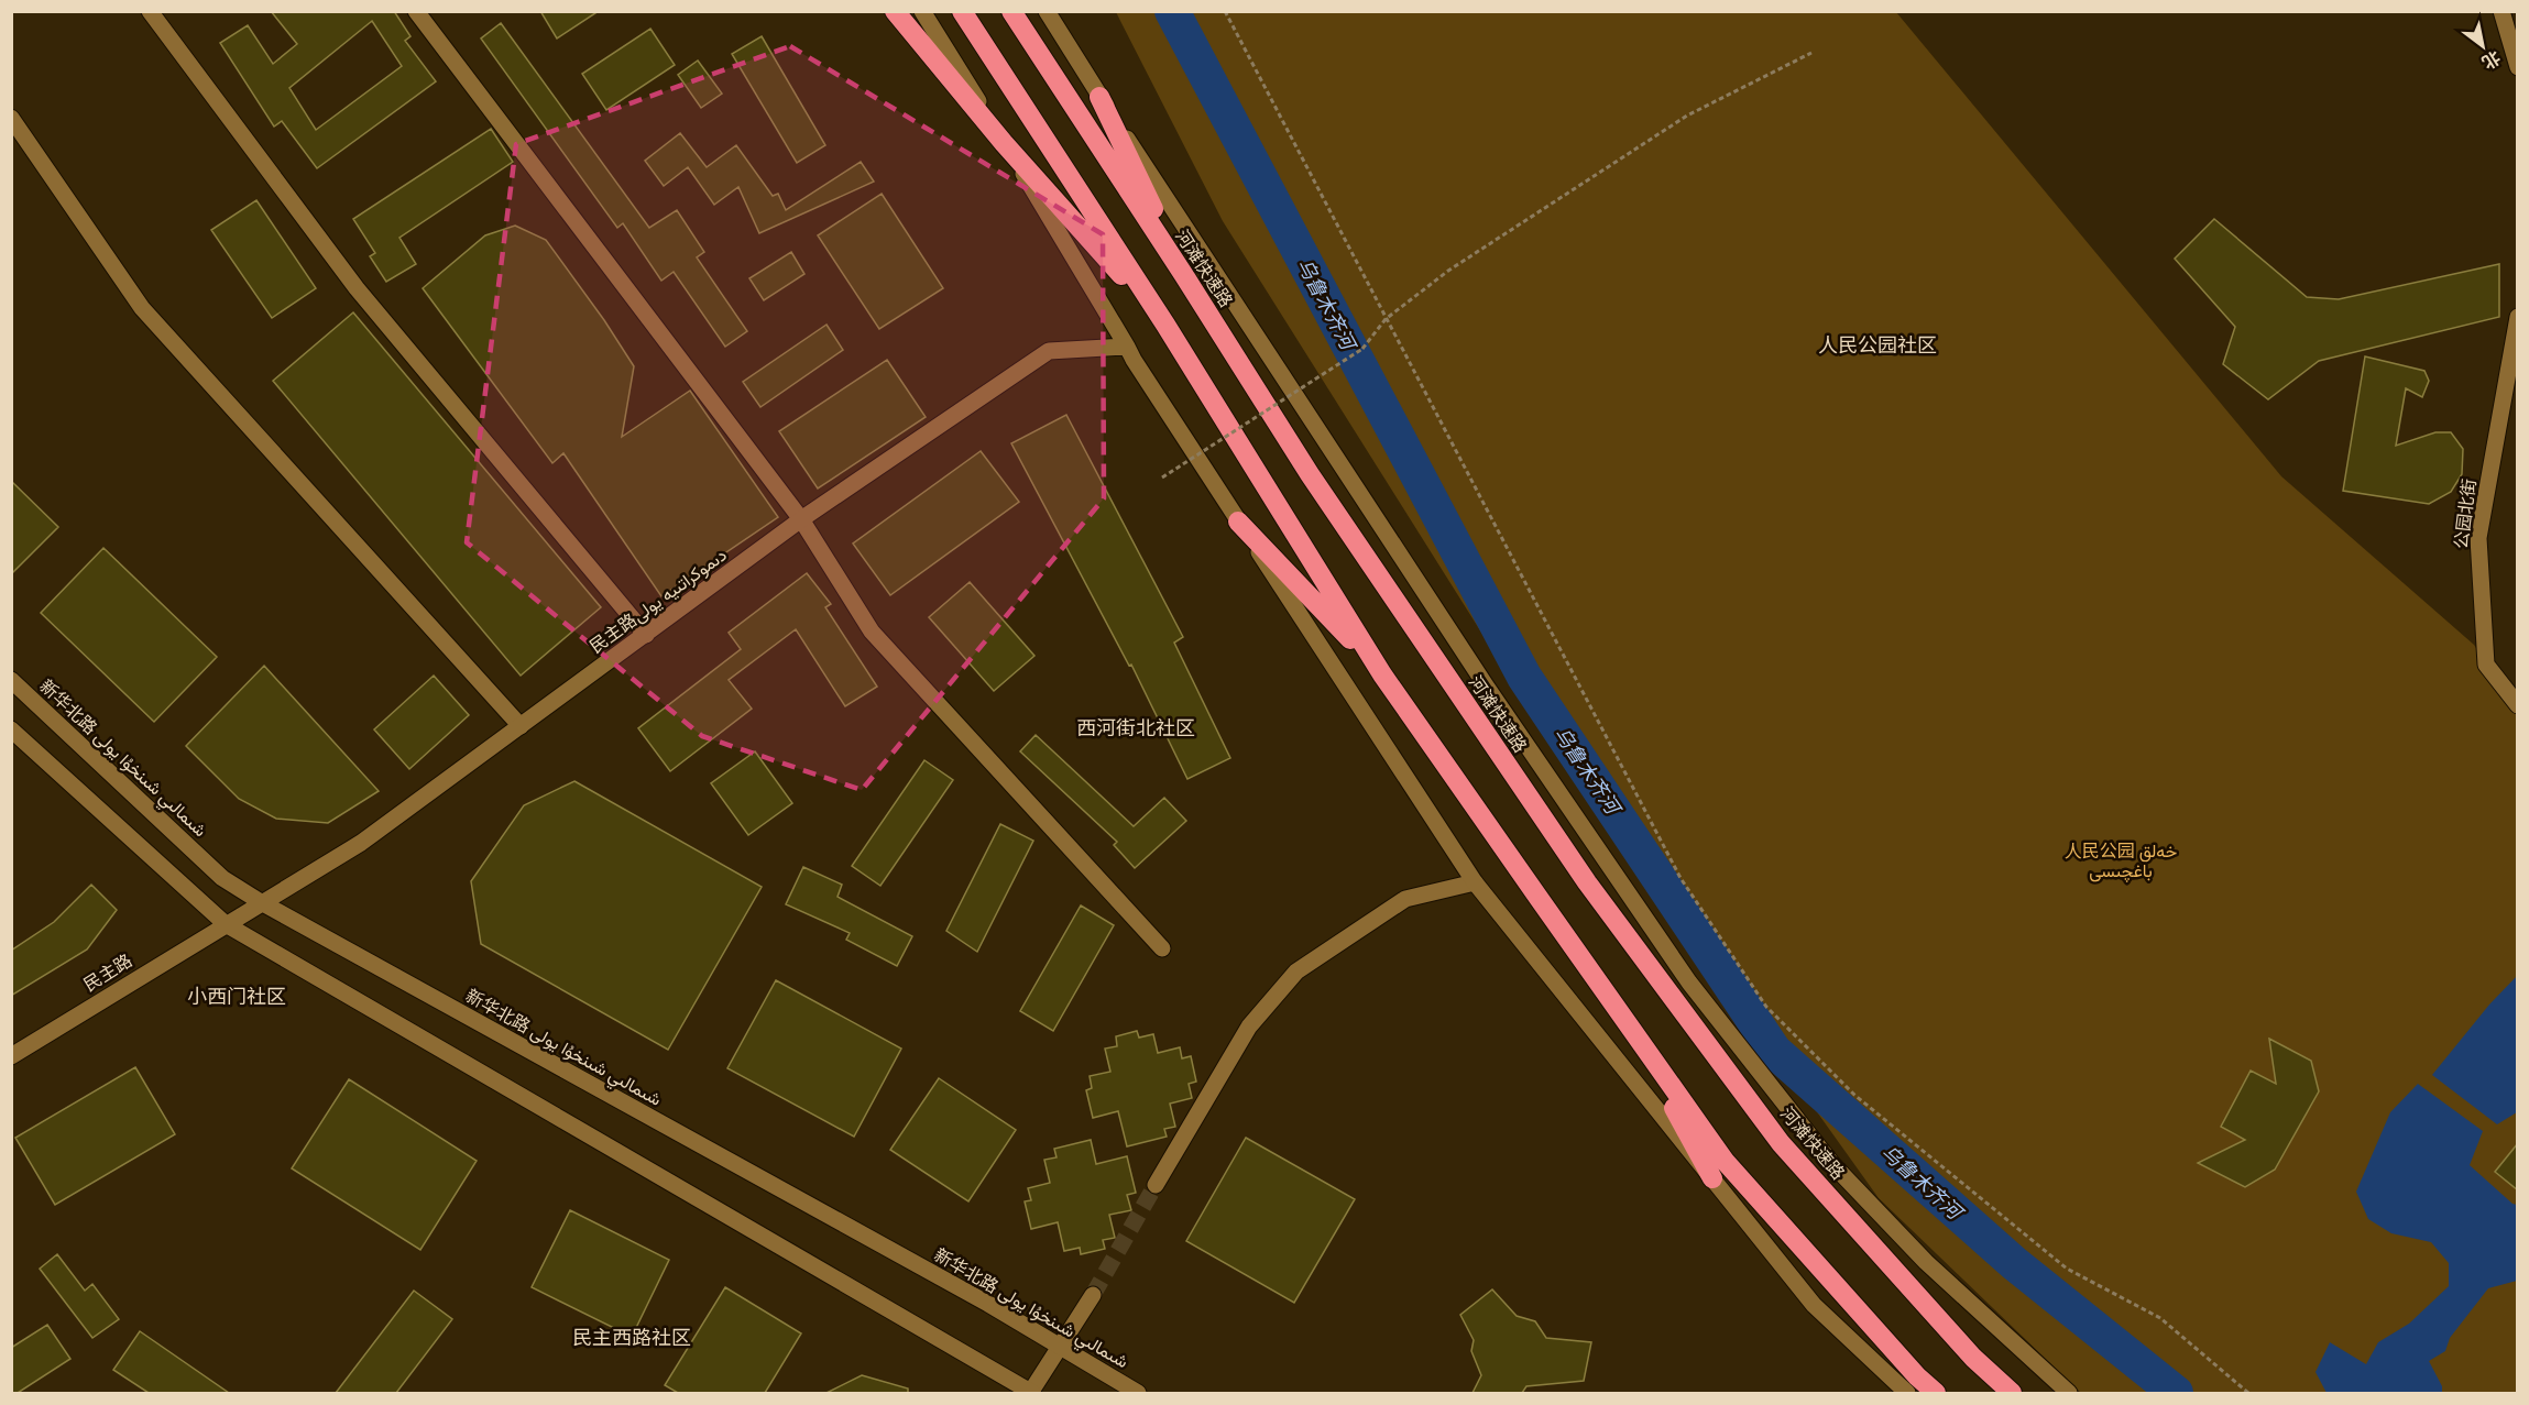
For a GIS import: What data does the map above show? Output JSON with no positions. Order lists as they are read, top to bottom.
{
  "streets": {
    "highway": ["河滩快速路"],
    "street": [
      "公园北街",
      "民主路دىموكراتىيە يولى",
      "新华北路 شىمالىي شىنخۇا يولى",
      "民主路"
    ]
  },
  "crossings": [
    ["民主路دىموكراتىيە يولى", "新华北路 شىمالىي شىنخۇا يولى"],
    ["民主路دىموكراتىيە يولى", "民主路"]
  ],
  "districts": [
    "人民公园社区",
    "西河街北社区",
    "小西门社区",
    "民主西路社区"
  ],
  "water": ["乌鲁木齐河"],
  "parks": ["人民公园 خەلق باغچىسى"],
  "north": "bottom right"
}
